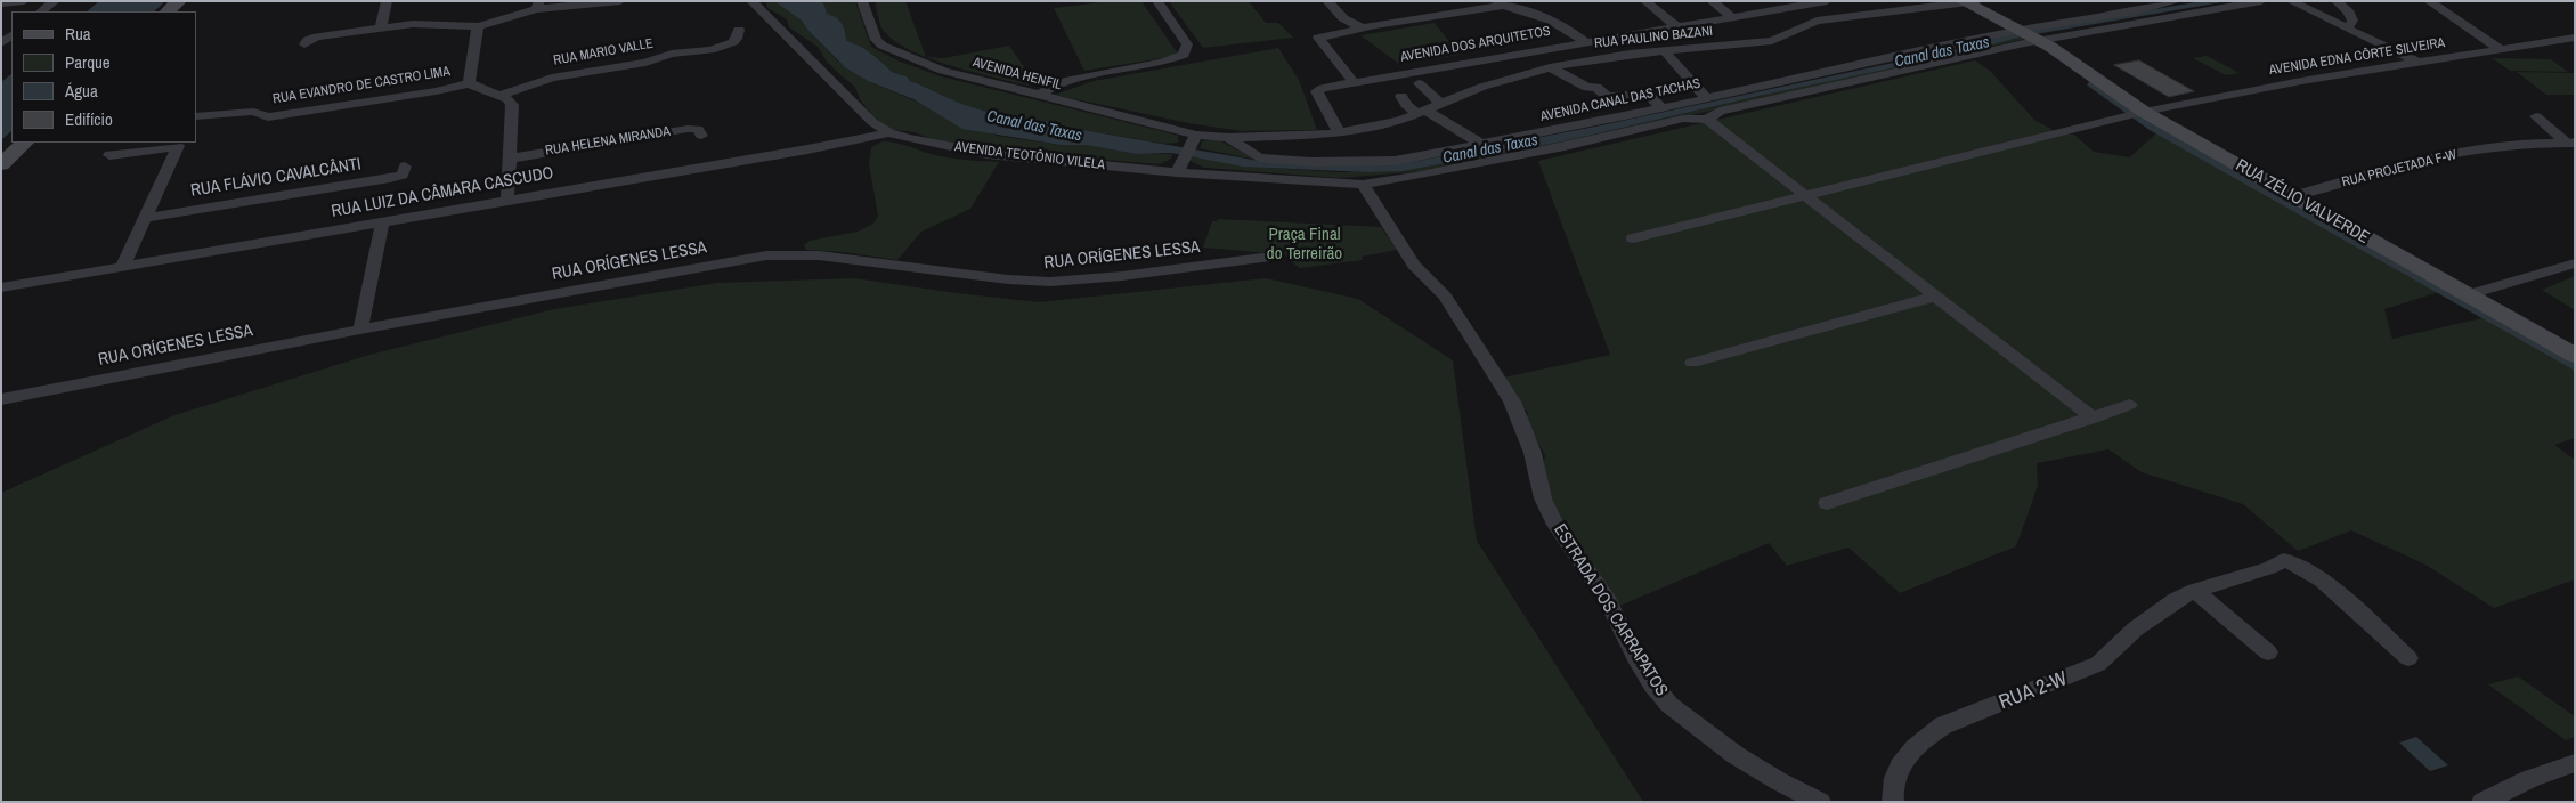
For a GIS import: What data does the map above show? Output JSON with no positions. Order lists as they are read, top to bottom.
{
  "streets": {
    "street": [
      "RUA PAULINO BAZANI",
      "AVENIDA DOS ARQUITETOS",
      "RUA MARIO VALLE",
      "AVENIDA EDNA CÔRTE SILVEIRA",
      "AVENIDA HENFIL",
      "RUA EVANDRO DE CASTRO LIMA",
      "AVENIDA CANAL DAS TACHAS",
      "RUA HELENA MIRANDA",
      "AVENIDA TEOTÔNIO VILELA",
      "RUA PROJETADA F-W",
      "RUA FLÁVIO CAVALCÂNTI",
      "RUA LUIZ DA CÂMARA CASCUDO",
      "RUA ZÉLIO VALVERDE",
      "RUA ORÍGENES LESSA",
      "ESTRADA DOS CARRAPATOS",
      "RUA 2-W"
    ]
  },
  "crossings": [
    ["RUA PAULINO BAZANI", "AVENIDA DOS ARQUITETOS"],
    ["RUA PAULINO BAZANI", "RUA ZÉLIO VALVERDE"],
    ["AVENIDA EDNA CÔRTE SILVEIRA", "RUA ZÉLIO VALVERDE"],
    ["AVENIDA CANAL DAS TACHAS", "RUA ZÉLIO VALVERDE"],
    ["AVENIDA TEOTÔNIO VILELA", "RUA LUIZ DA CÂMARA CASCUDO"],
    ["AVENIDA TEOTÔNIO VILELA", "ESTRADA DOS CARRAPATOS"],
    ["RUA PROJETADA F-W", "RUA ZÉLIO VALVERDE"]
  ],
  "water": ["Canal das Taxas"],
  "parks": ["Praça Final do Terreirão"],
  "legend": [
    "Rua",
    "Parque",
    "Água",
    "Edifício"
  ]
}
